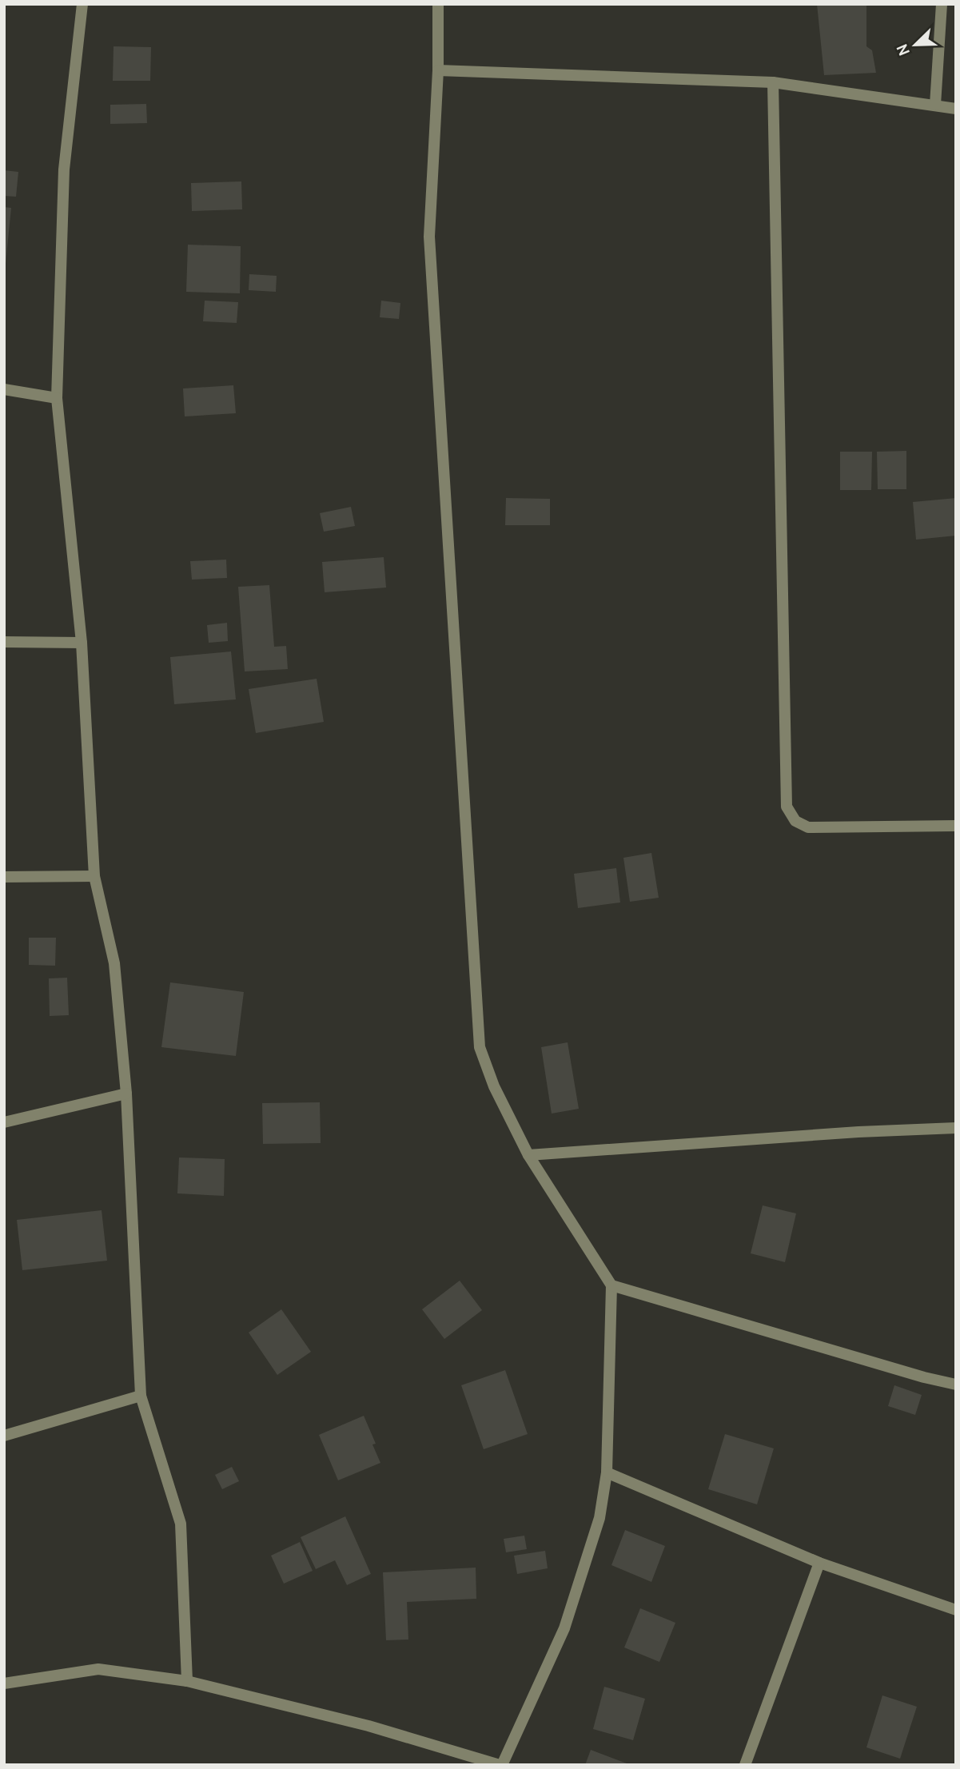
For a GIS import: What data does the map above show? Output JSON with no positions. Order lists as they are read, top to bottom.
{
  "north": "bottom left"
}
